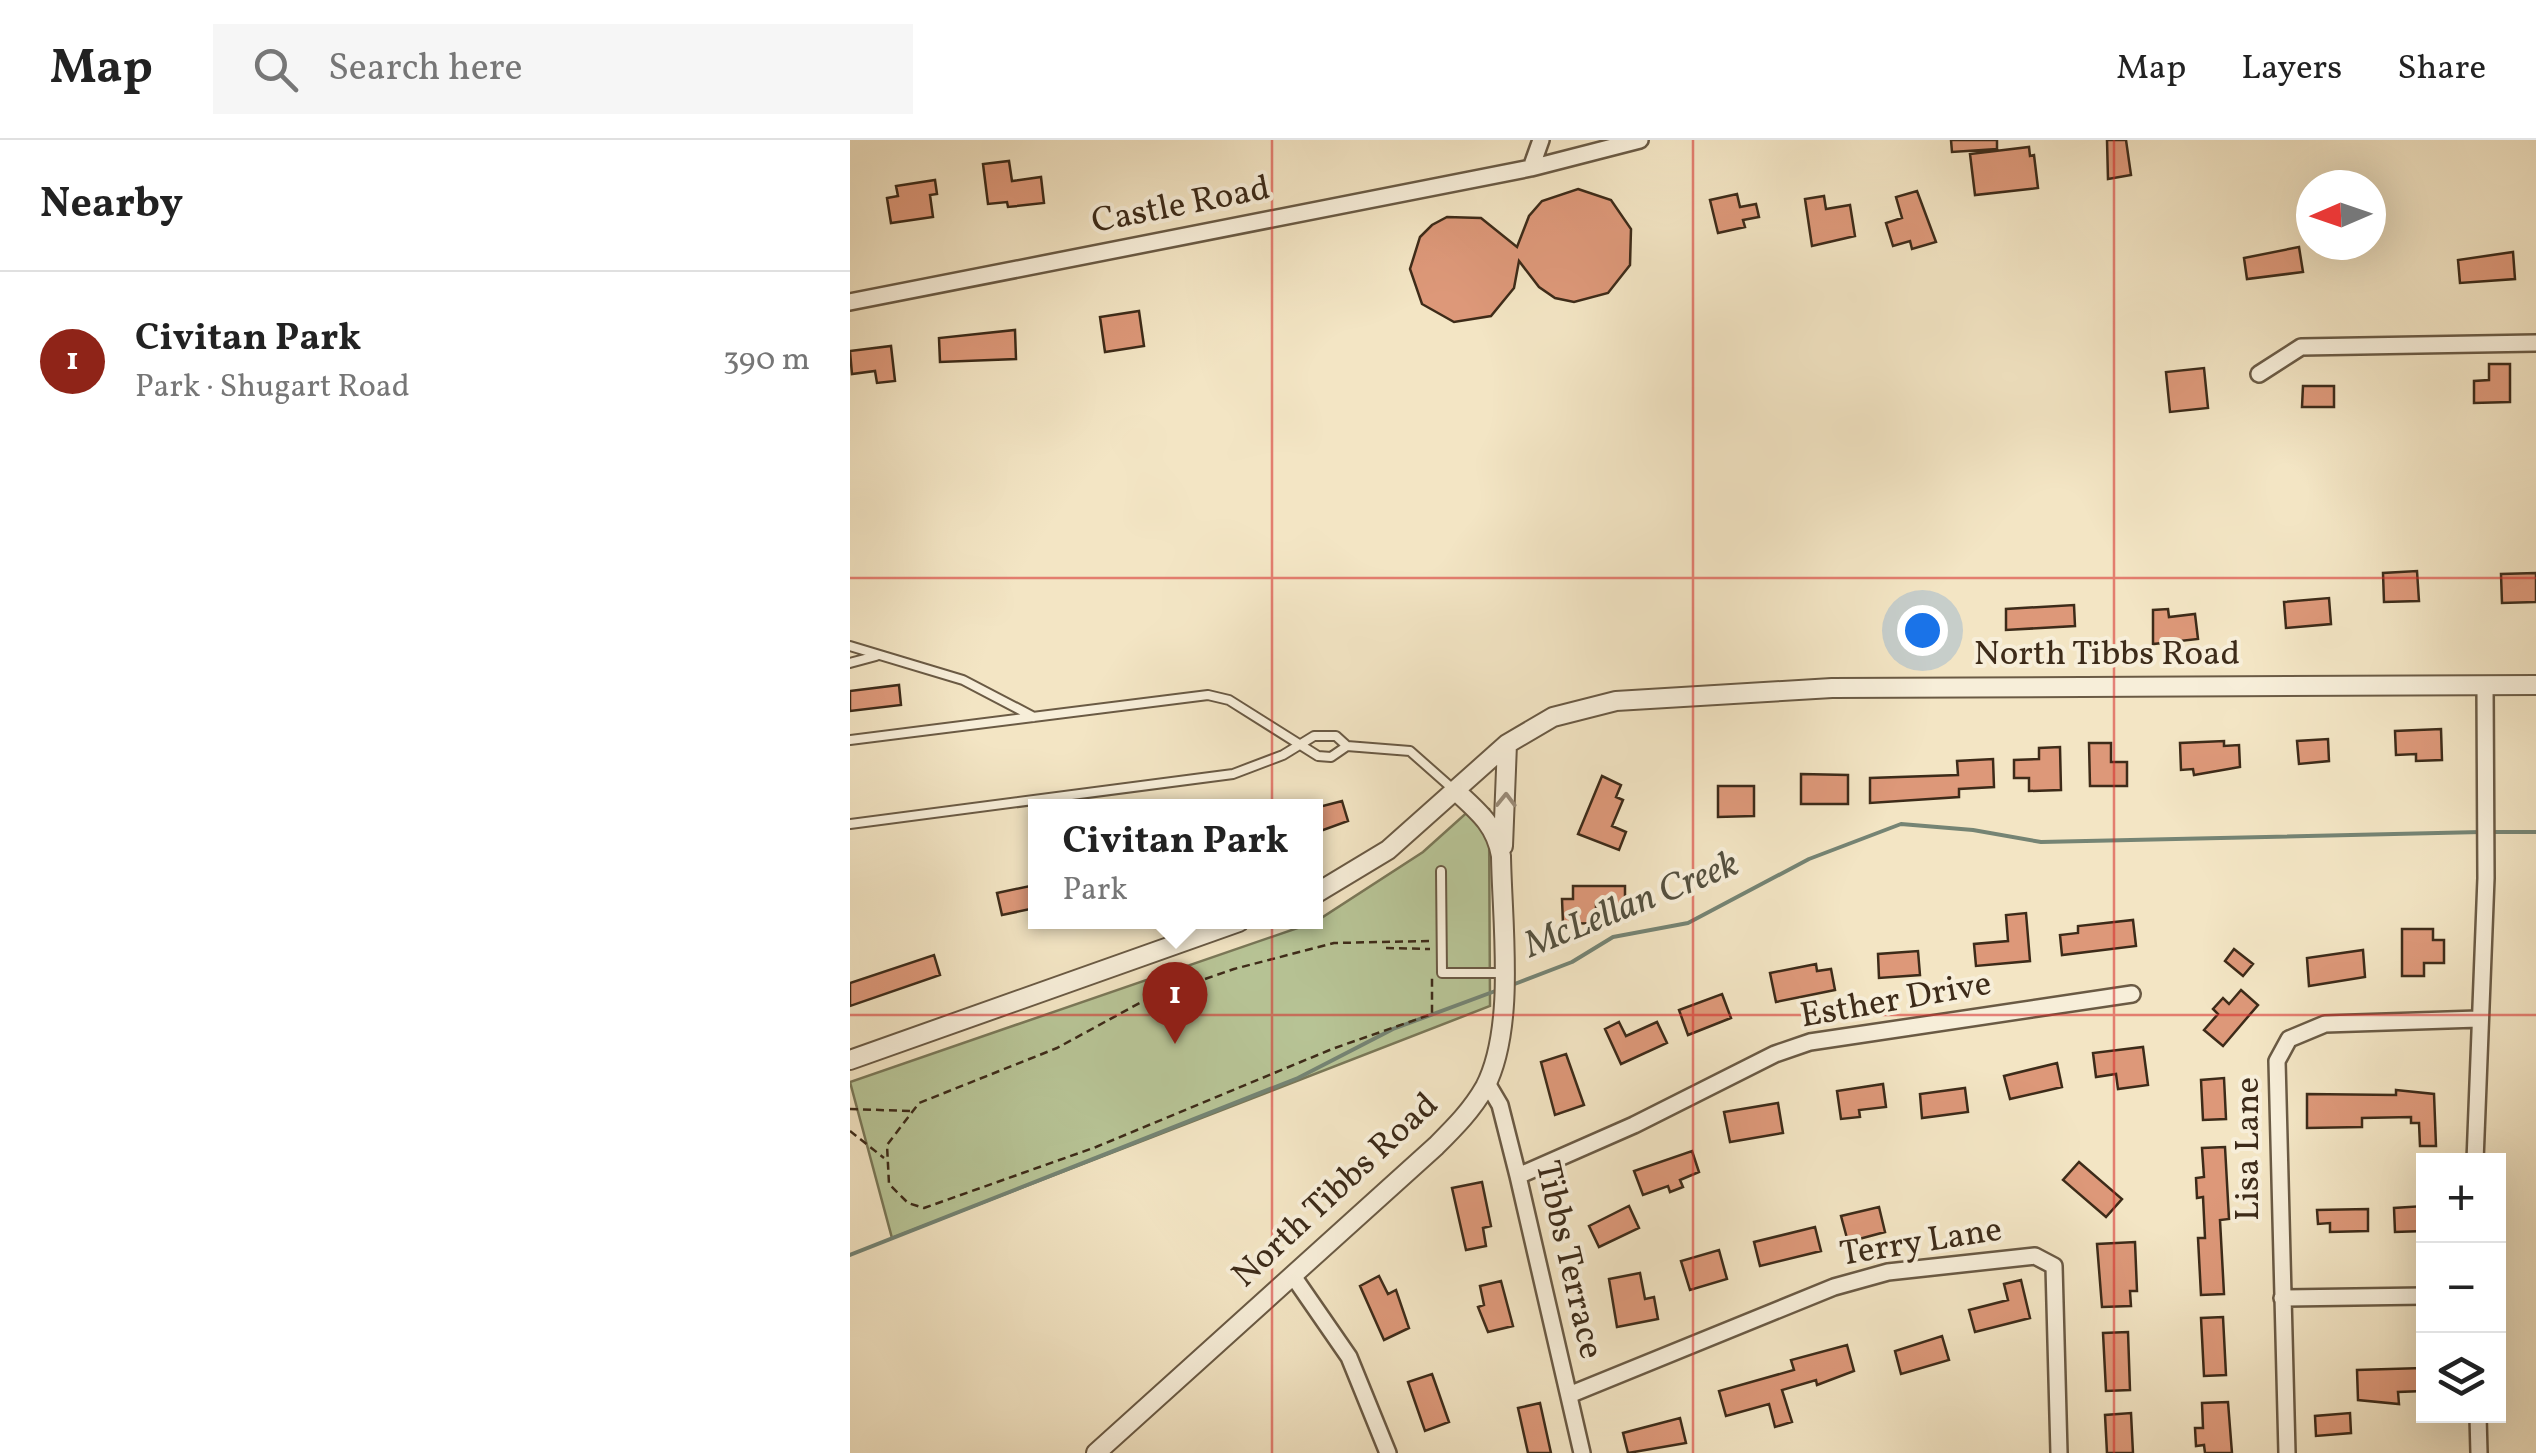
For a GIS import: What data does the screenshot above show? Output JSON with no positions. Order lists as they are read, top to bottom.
{
  "streets": {
    "street": [
      "Castle Road",
      "North Tibbs Road",
      "Esther Drive",
      "Lisa Lane",
      "Terry Lane",
      "Tibbs Terrace"
    ]
  },
  "crossings": [
    ["North Tibbs Road", "Tibbs Terrace"],
    ["Esther Drive", "Tibbs Terrace"],
    ["Terry Lane", "Tibbs Terrace"]
  ],
  "water": ["McLellan Creek"],
  "north": "left",
  "page": {
    "header": "Map",
    "search": "Search here",
    "nav": ["Map", "Layers", "Share"],
    "heading": "Nearby",
    "list": [
      {
        "mark": "1",
        "name": "Civitan Park",
        "note": "Park · Shugart Road",
        "value": "390 m"
      }
    ],
    "popup": ["Civitan Park", "Park"],
    "pins": "1",
    "map_buttons": ["+", "−"]
  }
}
